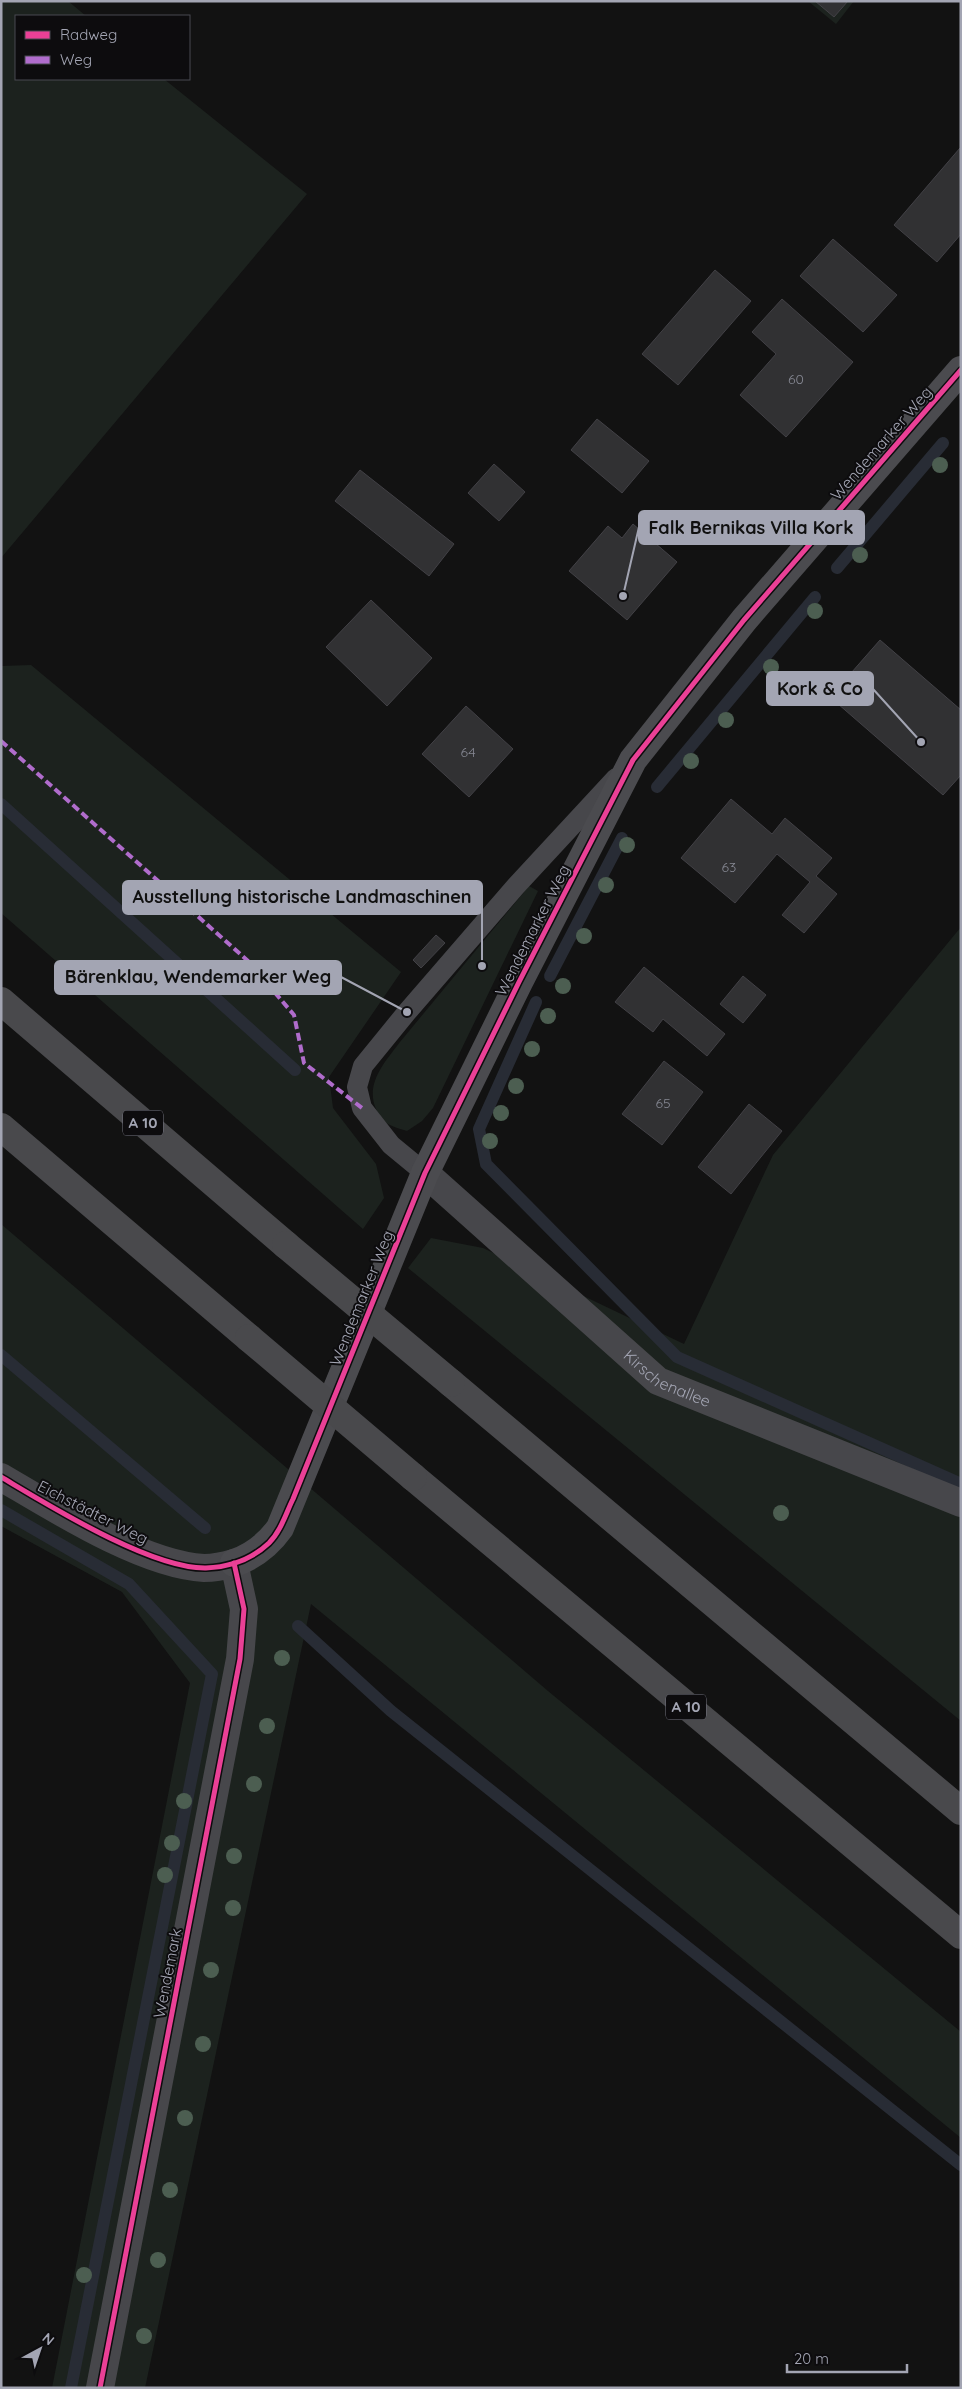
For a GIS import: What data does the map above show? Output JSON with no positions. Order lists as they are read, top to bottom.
{
  "streets": {
    "highway": ["A 10"],
    "street": [
      "Wendemarker Weg",
      "Kirschenallee",
      "Eichstädter Weg",
      "Wendemark"
    ]
  },
  "crossings": [
    ["Wendemarker Weg", "Kirschenallee"],
    ["Wendemarker Weg", "Eichstädter Weg"],
    ["Wendemarker Weg", "Wendemark"],
    ["Eichstädter Weg", "Wendemark"]
  ],
  "places": [
    "Falk Bernikas Villa Kork",
    "Kork & Co",
    "Ausstellung historische Landmaschinen",
    "Bärenklau, Wendemarker Weg"
  ],
  "house_numbers": [
    "60",
    "64",
    "63",
    "65"
  ],
  "legend": ["Radweg", "Weg"],
  "scale_bar": "20 m",
  "north": "top right"
}
